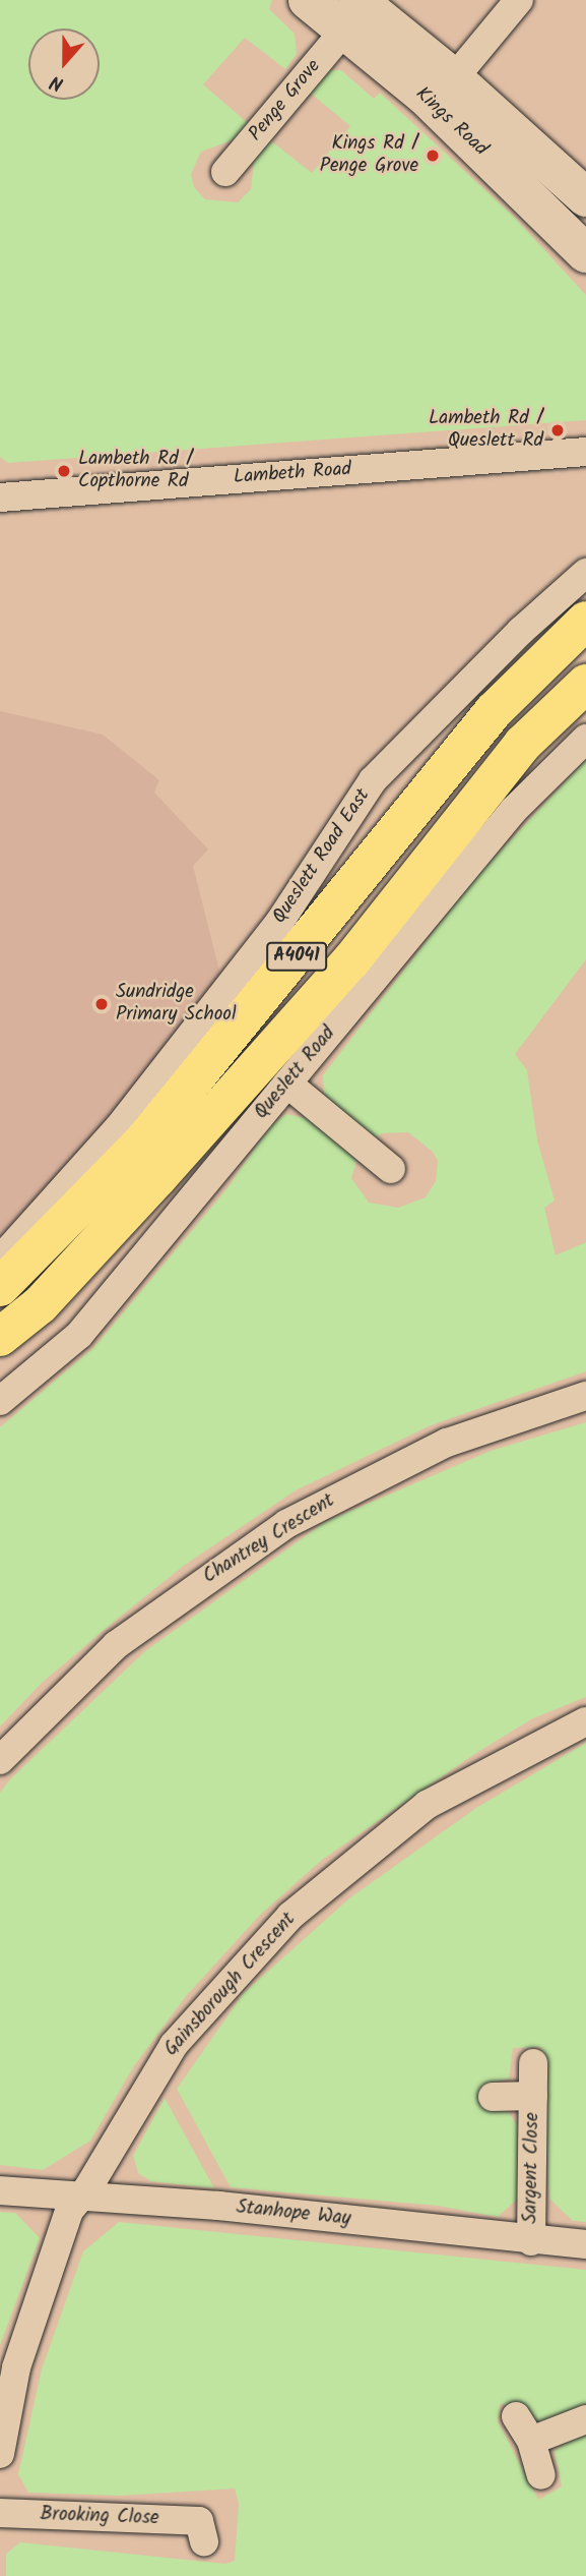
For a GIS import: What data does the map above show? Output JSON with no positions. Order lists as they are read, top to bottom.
{
  "streets": {
    "highway": ["Queslett Road East", "A4041"],
    "main road": ["Kings Road"],
    "street": [
      "Penge Grove",
      "Lambeth Road",
      "Queslett Road",
      "Chantrey Crescent",
      "Gainsborough Crescent",
      "Sargent Close",
      "Stanhope Way",
      "Brooking Close"
    ]
  },
  "crossings": [
    ["Penge Grove", "Kings Road"],
    ["Gainsborough Crescent", "Stanhope Way"],
    ["Sargent Close", "Stanhope Way"]
  ],
  "places": [
    "Kings Rd / Penge Grove",
    "Lambeth Rd / Queslett Rd",
    "Lambeth Rd / Copthorne Rd",
    "Sundridge Primary School"
  ],
  "north": "bottom"
}
